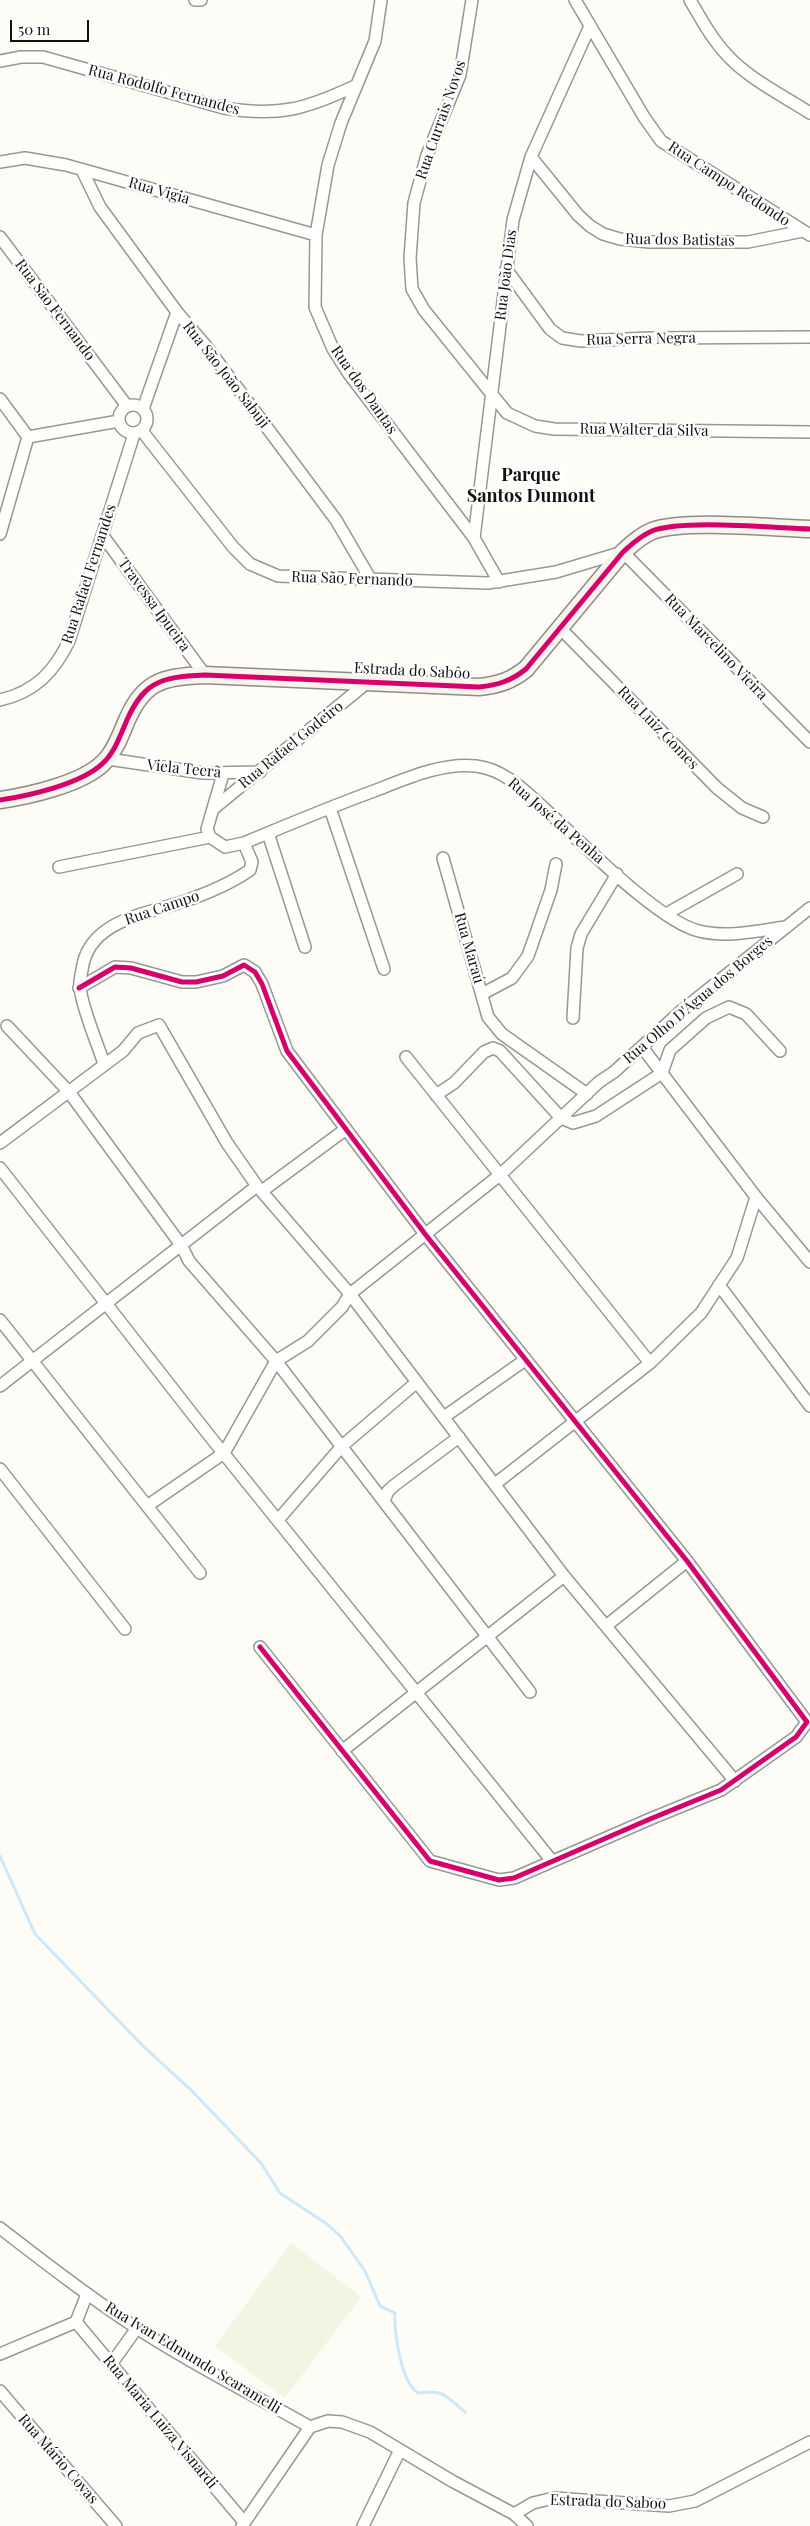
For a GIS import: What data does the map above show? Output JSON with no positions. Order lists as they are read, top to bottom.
{
  "streets": {
    "street": [
      "Rua Rodolfo Fernandes",
      "Rua Currais Novos",
      "Rua Campo Redondo",
      "Rua Vigia",
      "Rua dos Batistas",
      "Rua João Dias",
      "Rua São Fernando",
      "Rua Serra Negra",
      "Rua São João Sabuji",
      "Rua dos Dantas",
      "Rua Walter da Silva",
      "Rua Rafael Fernandes",
      "Travessa Ipueira",
      "Rua Marcelino Vieira",
      "Estrada do Sabôo",
      "Rua Luiz Gomes",
      "Rua Rafael Godeiro",
      "Viela Teerã",
      "Rua José da Penha",
      "Rua Campo",
      "Rua Maraú",
      "Rua Olho D'Água dos Borges",
      "Rua Ivan Edmundo Scaramelli",
      "Rua Maria Luiza Visnardi",
      "Rua Mário Covas",
      "Estrada do Saboo"
    ]
  },
  "crossings": [
    ["Rua Rodolfo Fernandes", "Rua dos Dantas"],
    ["Rua Currais Novos", "Rua João Dias"],
    ["Rua Currais Novos", "Rua Walter da Silva"],
    ["Rua Campo Redondo", "Rua dos Batistas"],
    ["Rua Campo Redondo", "Rua João Dias"],
    ["Rua Vigia", "Rua São João Sabuji"],
    ["Rua Vigia", "Rua dos Dantas"],
    ["Rua dos Batistas", "Rua João Dias"],
    ["Rua João Dias", "Rua Serra Negra"],
    ["Rua João Dias", "Rua dos Dantas"],
    ["Rua João Dias", "Rua Walter da Silva"],
    ["Rua São Fernando", "Rua São João Sabuji"],
    ["Rua São Fernando", "Rua dos Dantas"],
    ["Rua São Fernando", "Rua Rafael Fernandes"],
    ["Rua São Fernando", "Rua Marcelino Vieira"],
    ["Rua São Fernando", "Estrada do Sabôo"],
    ["Rua Rafael Fernandes", "Travessa Ipueira"],
    ["Travessa Ipueira", "Estrada do Sabôo"],
    ["Rua Marcelino Vieira", "Estrada do Sabôo"],
    ["Estrada do Sabôo", "Rua Luiz Gomes"],
    ["Estrada do Sabôo", "Rua Rafael Godeiro"],
    ["Estrada do Sabôo", "Viela Teerã"],
    ["Rua Rafael Godeiro", "Viela Teerã"],
    ["Rua José da Penha", "Rua Campo"],
    ["Rua José da Penha", "Rua Olho D'Água dos Borges"],
    ["Rua Maraú", "Rua Olho D'Água dos Borges"]
  ],
  "districts": ["Parque Santos Dumont"],
  "scale_bar": "50 m"
}
